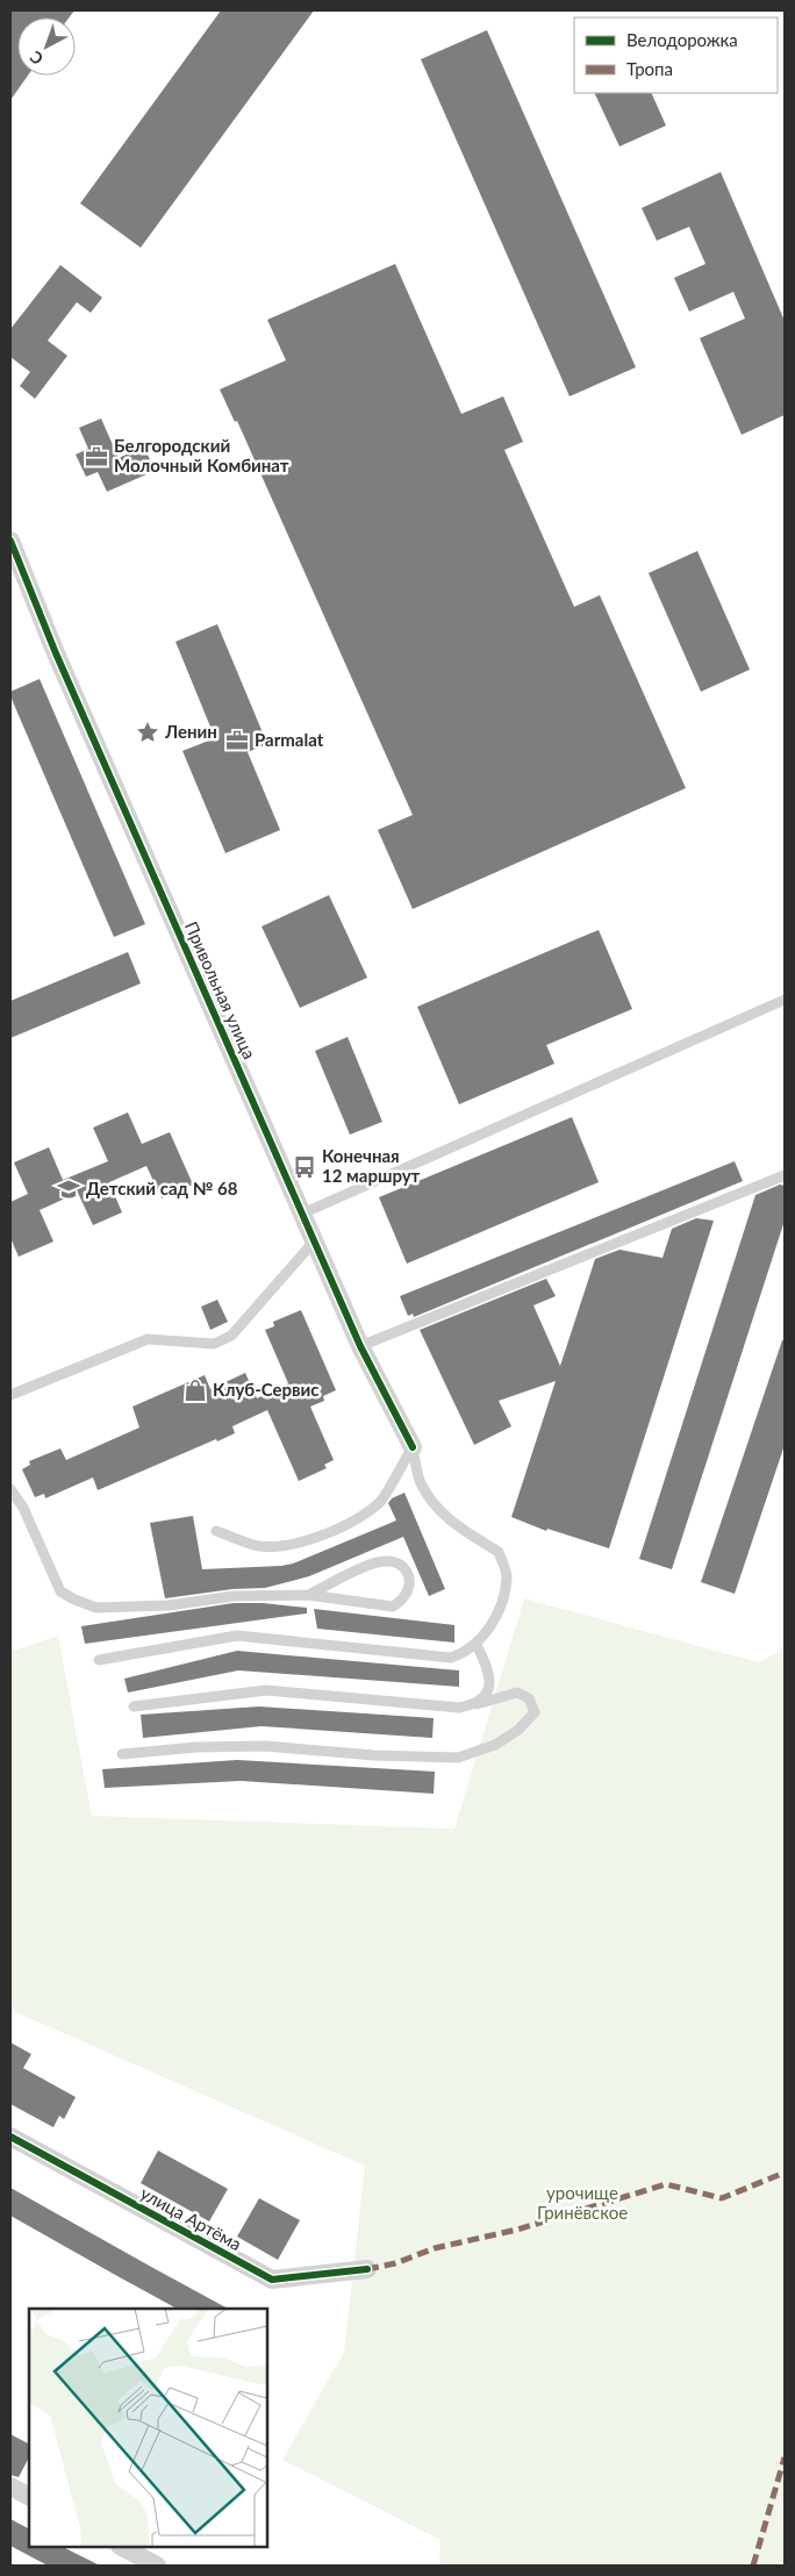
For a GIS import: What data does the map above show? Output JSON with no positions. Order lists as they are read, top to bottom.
{
  "streets": {
    "street": ["Привольная улица", "улица Артёма"]
  },
  "parks": ["урочище Гринёвское"],
  "places": {
    "office": ["Белгородский Молочный Комбинат", "Parmalat"],
    "place": ["Ленин"],
    "bus stop": ["Конечная 12 маршрут"],
    "school or university": ["Детский сад № 68"],
    "shop": ["Клуб-Сервис"]
  },
  "legend": ["Велодорожка", "Тропа"],
  "north": "bottom left"
}
